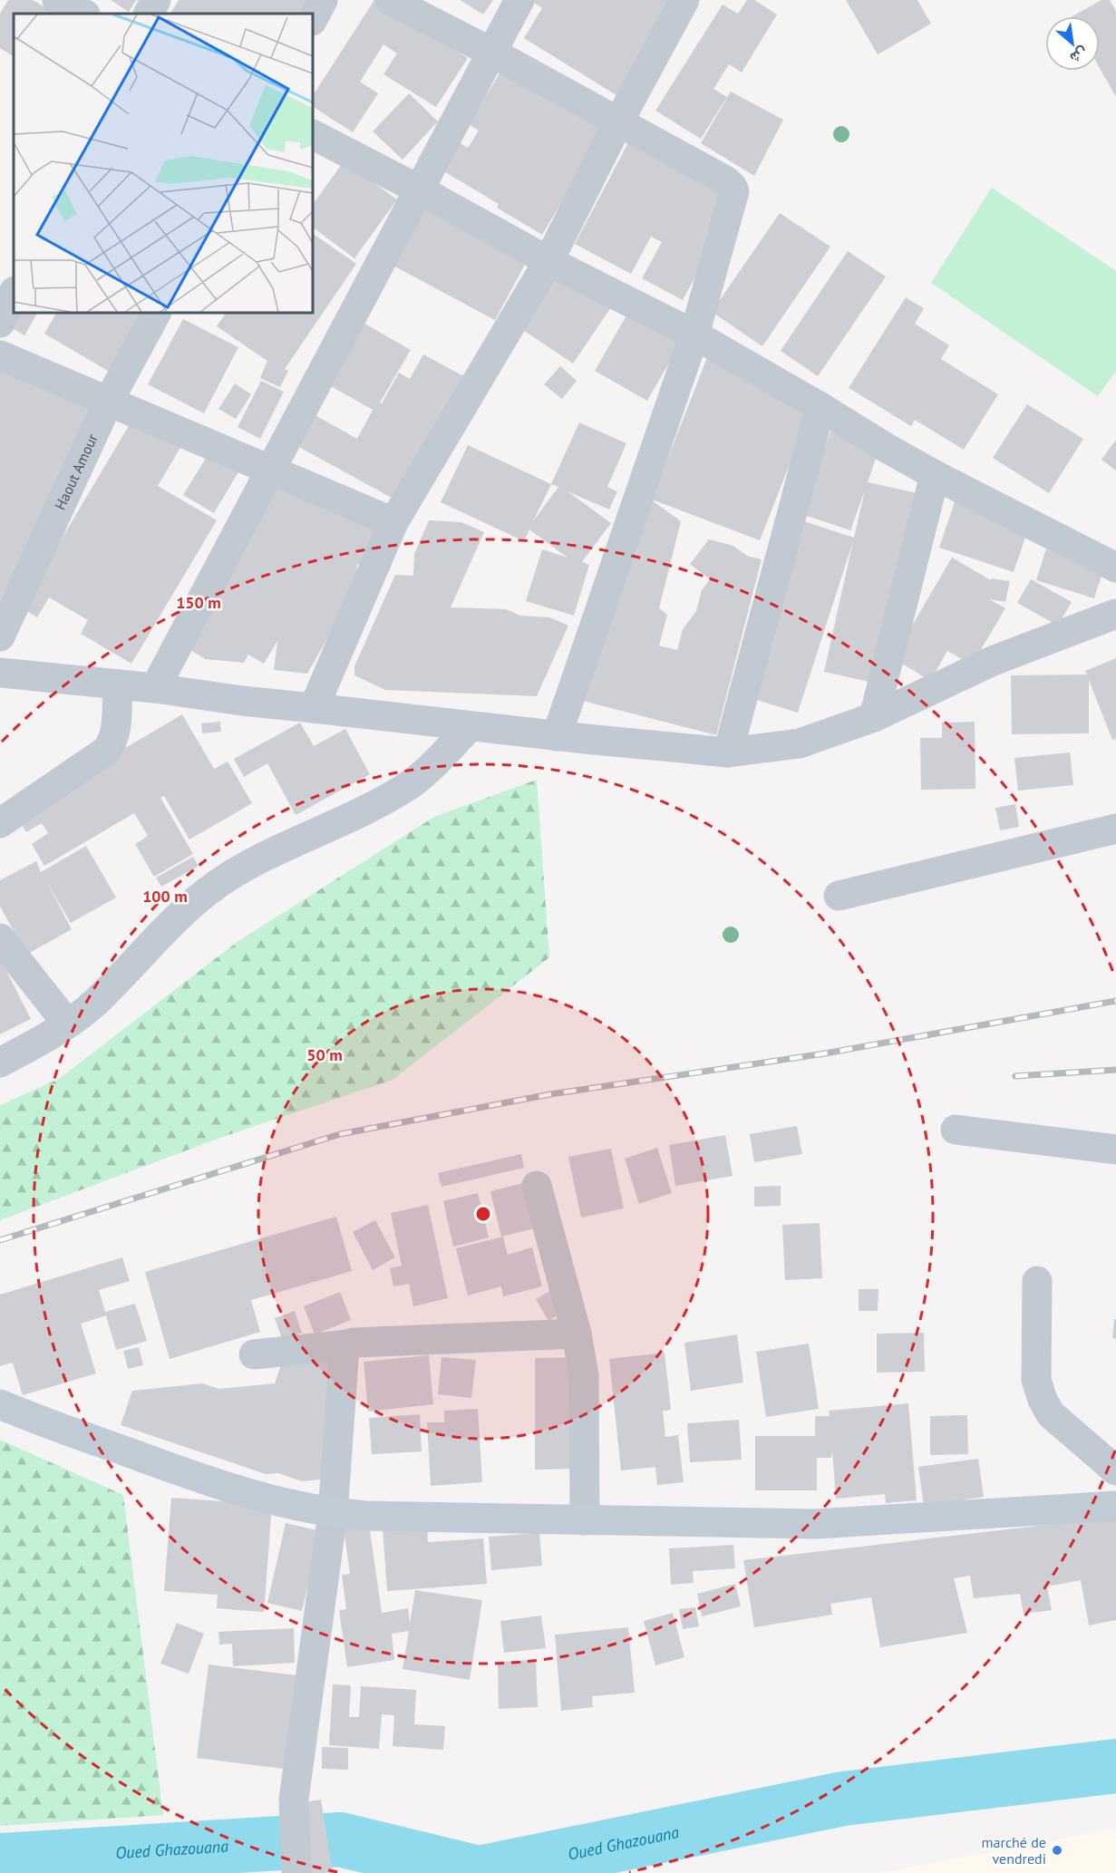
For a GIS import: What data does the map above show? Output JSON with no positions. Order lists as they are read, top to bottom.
{
  "streets": {
    "street": ["Haout Amour"]
  },
  "water": ["Oued Ghazouana"],
  "places": ["marché de vendredi"],
  "north": "bottom right",
  "rings": ["150 m", "100 m", "50 m"]
}
